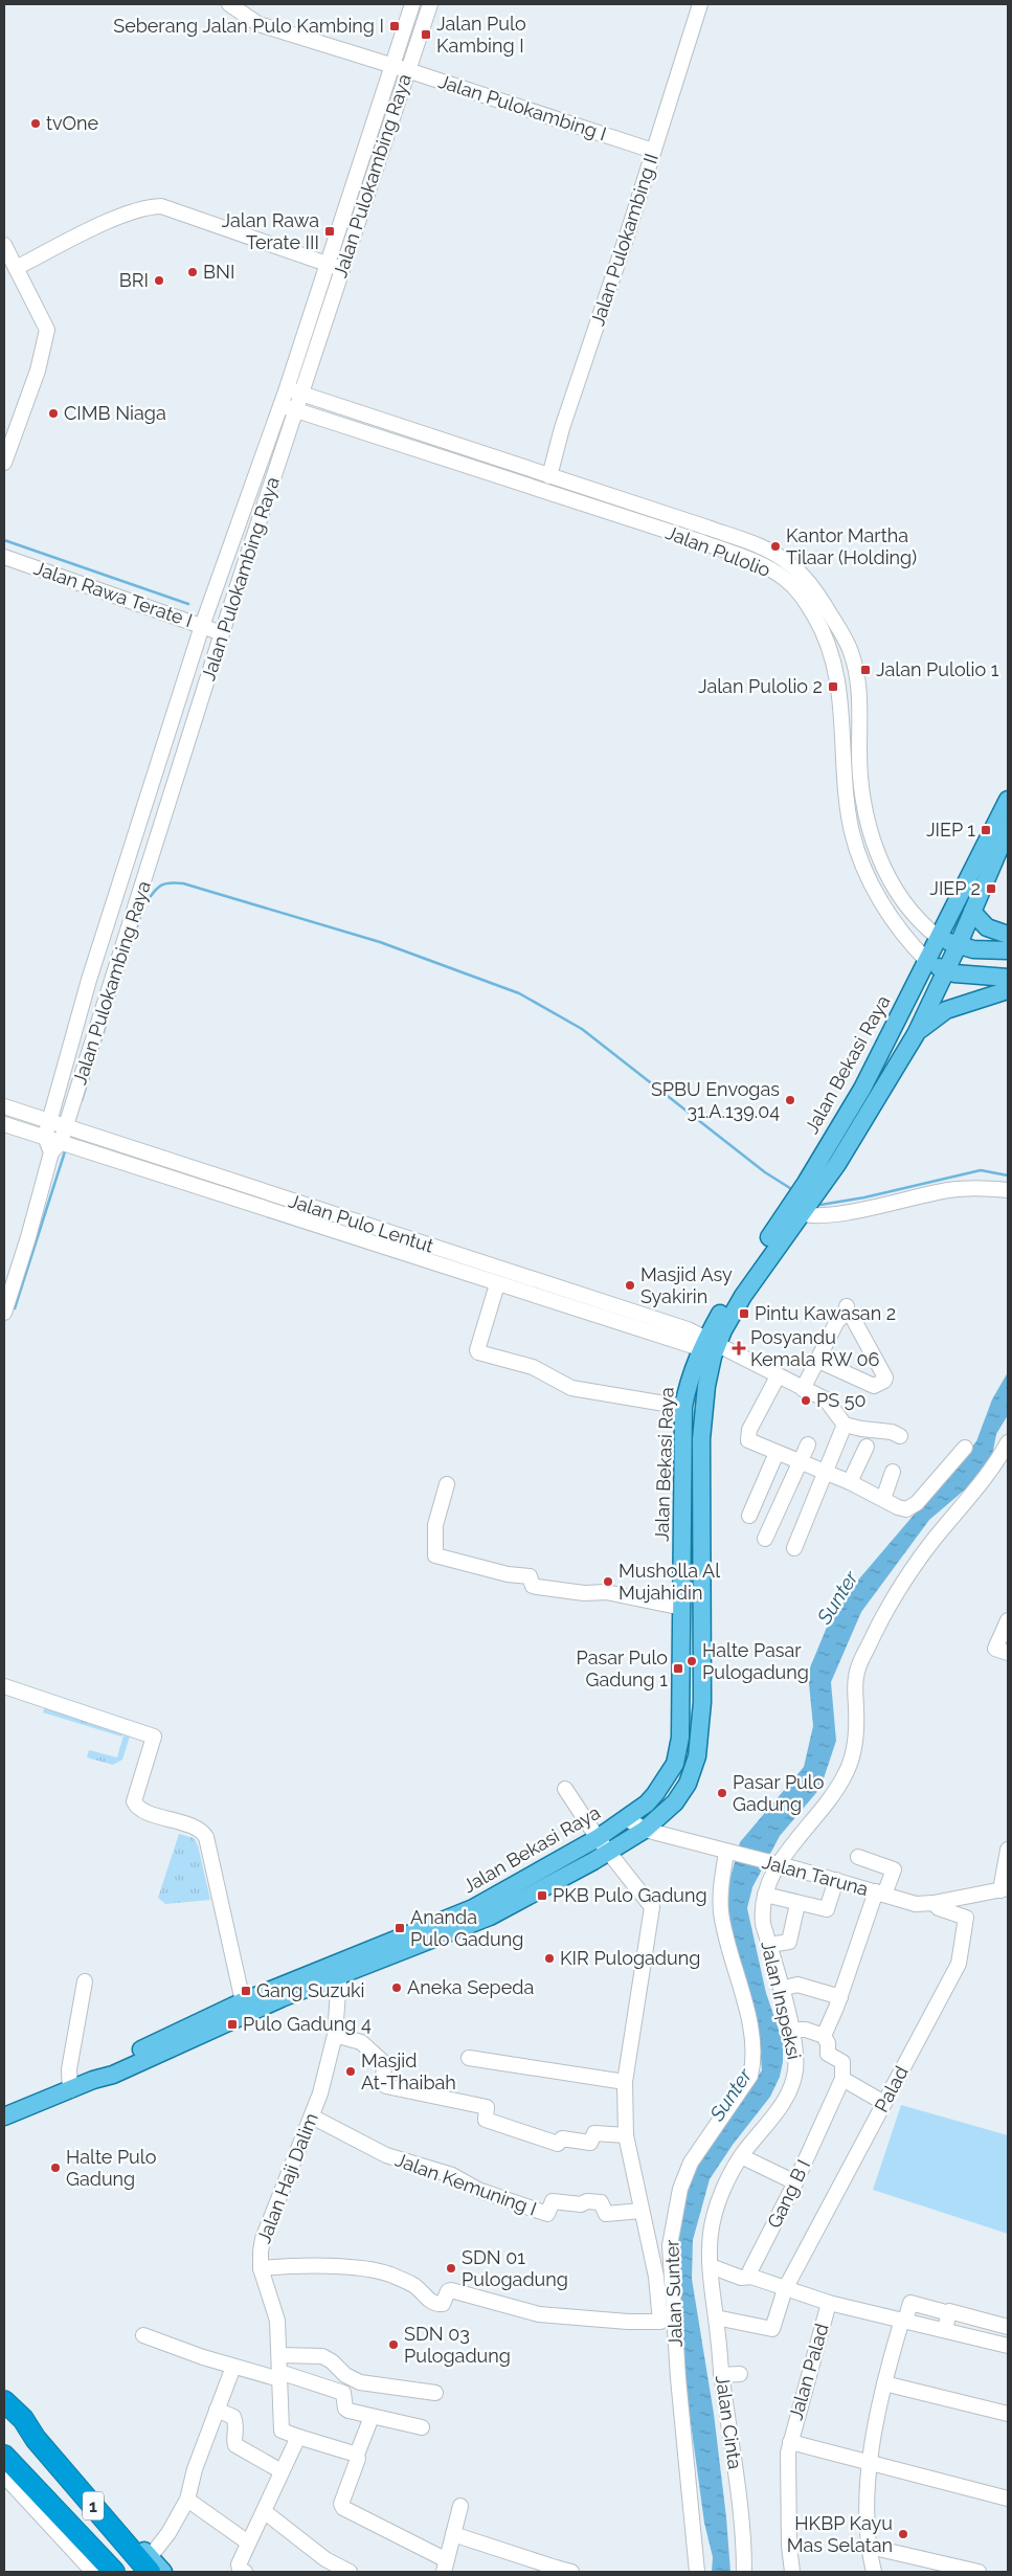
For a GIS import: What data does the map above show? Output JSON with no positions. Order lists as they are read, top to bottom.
{
  "streets": {
    "highway": ["1"],
    "main road": ["Jalan Bekasi Raya"],
    "street": [
      "Jalan Pulokambing I",
      "Jalan Pulokambing Raya",
      "Jalan Pulokambing II",
      "Jalan Pulolio",
      "Jalan Rawa Terate I",
      "Jalan Pulo Lentut",
      "Jalan Taruna",
      "Jalan Inspeksi",
      "Palad",
      "Jalan Haji Dalim",
      "Jalan Kemuning I",
      "Gang B I",
      "Jalan Sunter",
      "Jalan Palad",
      "Jalan Cinta"
    ]
  },
  "crossings": [
    ["Jalan Pulokambing I", "Jalan Pulokambing Raya"],
    ["Jalan Pulokambing I", "Jalan Pulokambing II"],
    ["Jalan Pulokambing Raya", "Jalan Pulolio"],
    ["Jalan Pulokambing Raya", "Jalan Rawa Terate I"],
    ["Jalan Pulokambing Raya", "Jalan Pulo Lentut"],
    ["Jalan Pulokambing II", "Jalan Pulolio"],
    ["Jalan Pulolio", "Jalan Bekasi Raya"],
    ["Jalan Bekasi Raya", "Jalan Pulo Lentut"],
    ["Jalan Bekasi Raya", "Jalan Taruna"],
    ["Jalan Bekasi Raya", "Jalan Haji Dalim"],
    ["Jalan Taruna", "Jalan Inspeksi"],
    ["Jalan Taruna", "Palad"],
    ["Jalan Taruna", "Jalan Sunter"],
    ["Jalan Inspeksi", "Jalan Cinta"],
    ["Palad", "Jalan Cinta"],
    ["Jalan Haji Dalim", "Jalan Kemuning I"]
  ],
  "water": ["Sunter"],
  "places": {
    "transit": [
      "Seberang Jalan Pulo Kambing I",
      "Jalan Pulo Kambing I",
      "Jalan Rawa Terate III",
      "Jalan Pulolio 1",
      "Jalan Pulolio 2",
      "JIEP 1",
      "JIEP 2",
      "Pintu Kawasan 2",
      "Pasar Pulo Gadung 1",
      "PKB Pulo Gadung",
      "Ananda Pulo Gadung",
      "Gang Suzuki",
      "Pulo Gadung 4"
    ],
    "other": [
      "tvOne",
      "BNI",
      "BRI",
      "CIMB Niaga",
      "Kantor Martha Tilaar (Holding)",
      "SPBU Envogas 31.A.139.04",
      "Masjid Asy Syakirin",
      "PS 50",
      "Musholla Al Mujahidin",
      "Halte Pasar Pulogadung",
      "Pasar Pulo Gadung",
      "KIR Pulogadung",
      "Aneka Sepeda",
      "Masjid At-Thaibah",
      "Halte Pulo Gadung",
      "SDN 01 Pulogadung",
      "SDN 03 Pulogadung",
      "HKBP Kayu Mas Selatan"
    ],
    "health": ["Posyandu Kemala RW 06"]
  }
}
